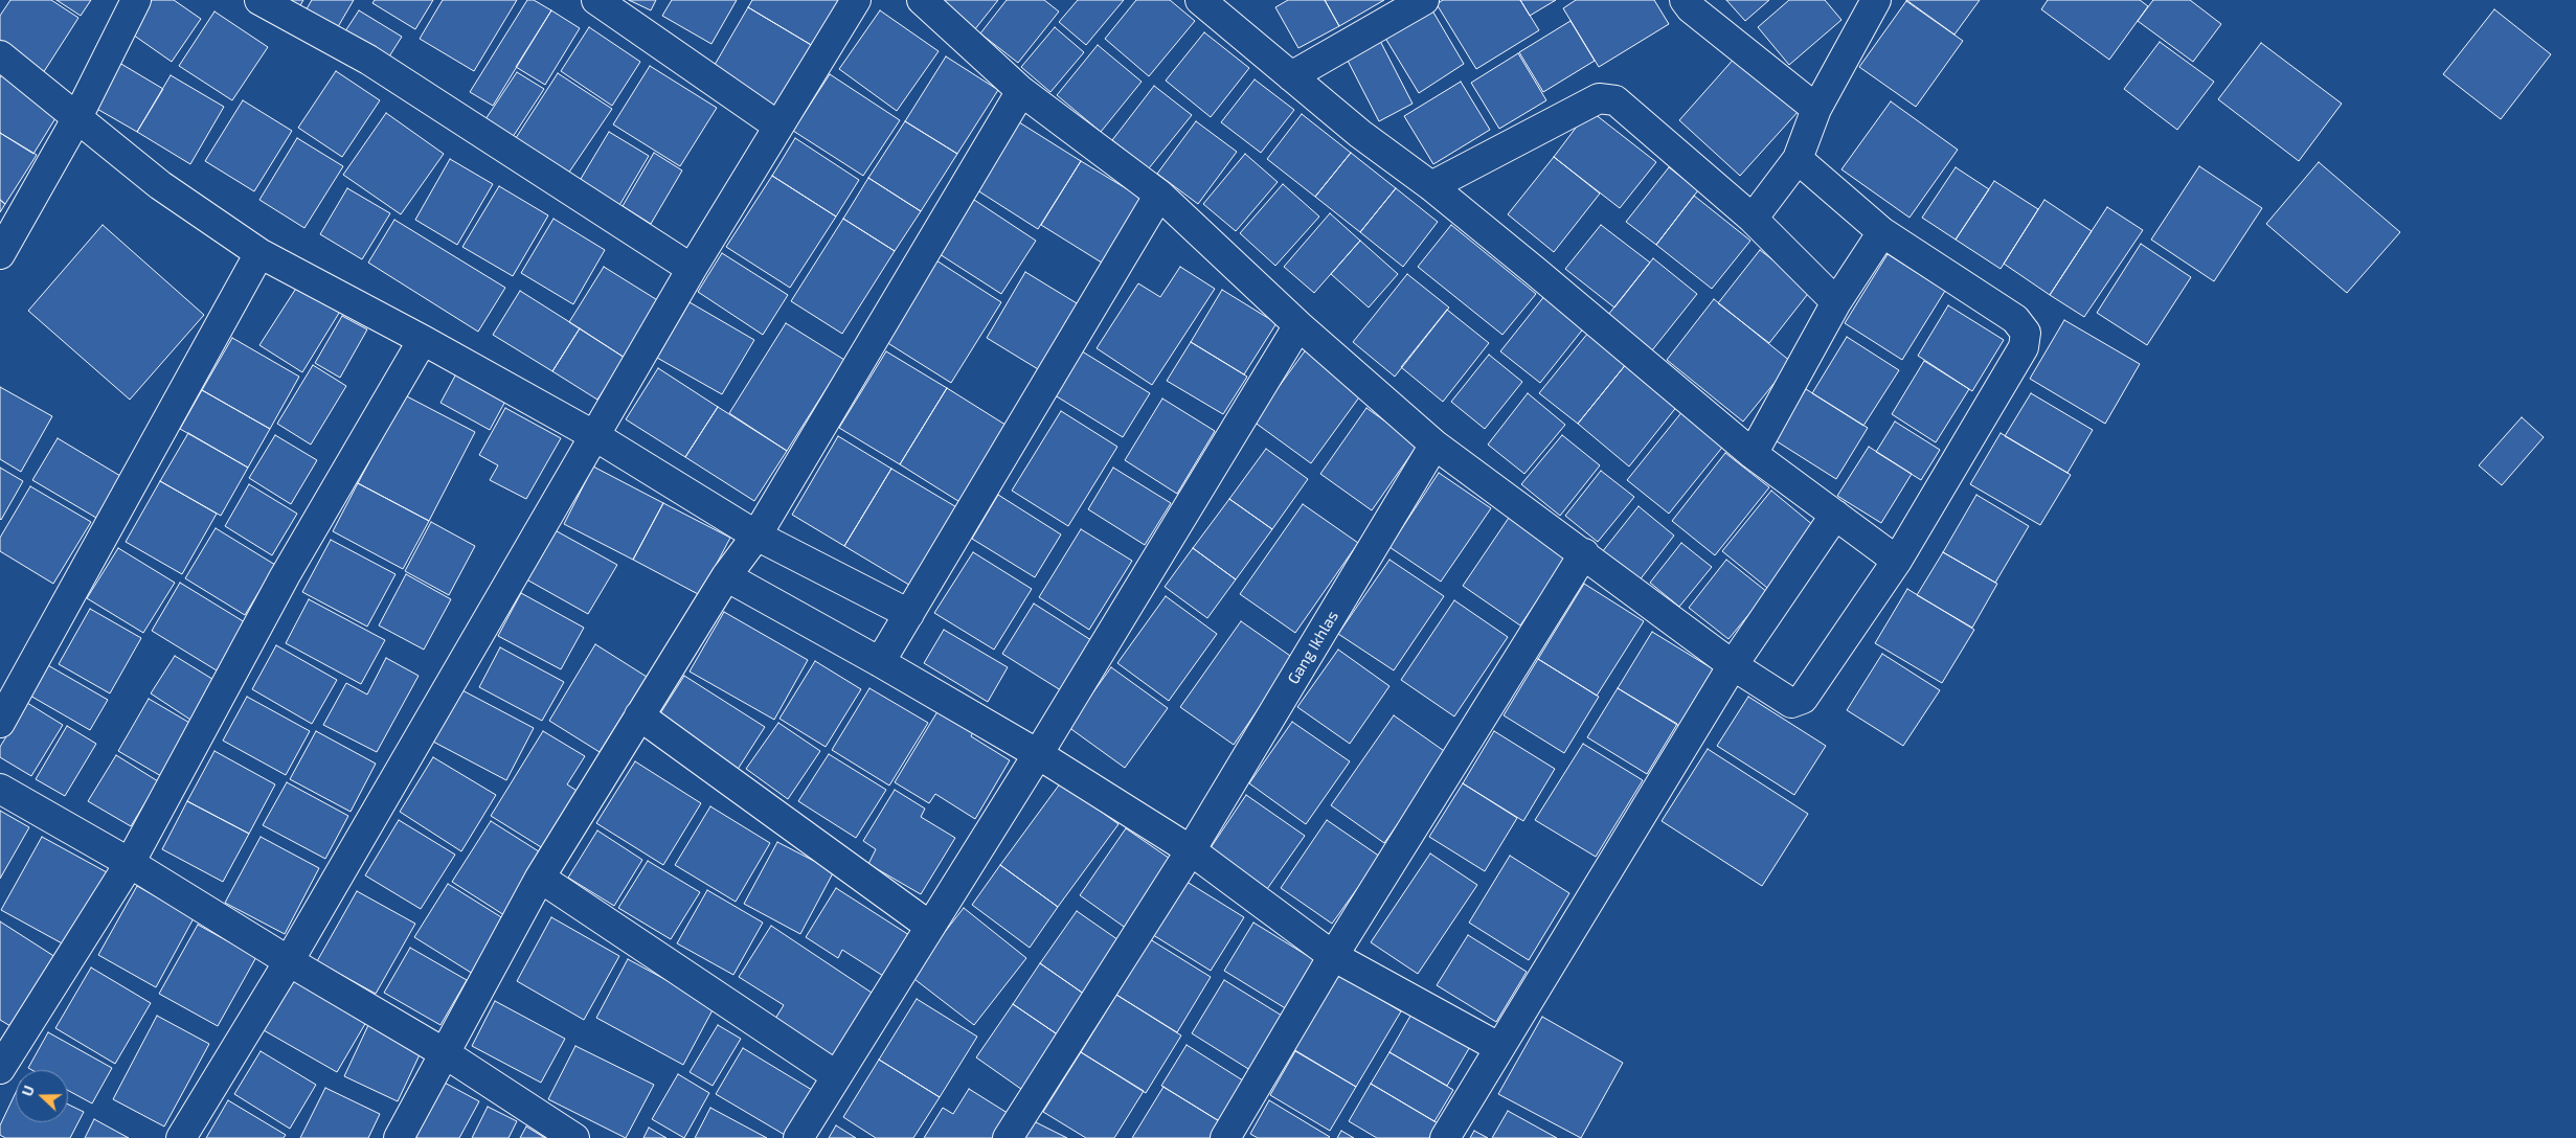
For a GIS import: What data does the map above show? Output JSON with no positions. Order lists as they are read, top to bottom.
{
  "streets": {
    "street": ["Gang Ikhlas"]
  },
  "north": "left"
}
